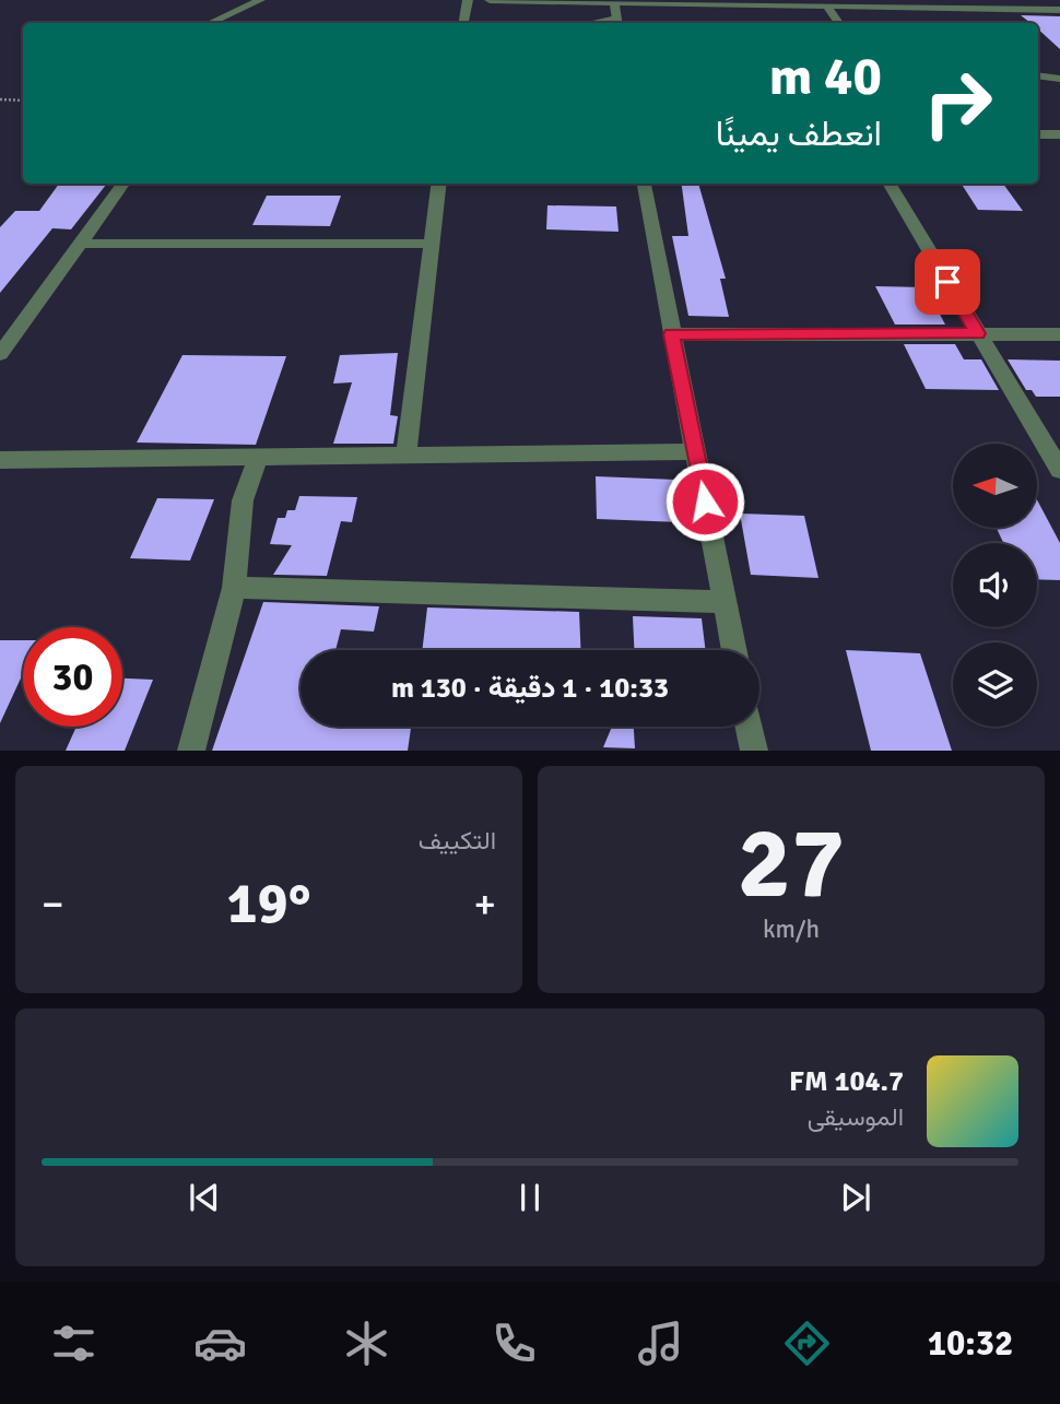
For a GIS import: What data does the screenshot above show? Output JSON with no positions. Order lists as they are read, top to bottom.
{
  "north": "left",
  "page": {
    "turn": ["40 m", "انعطف يمينًا"],
    "limit": "30",
    "trip": "10:33 · 1 دقيقة · 130 m",
    "tile": [
      ["27", "km/h"],
      "التكييف"
    ],
    "heat": ["−", "19°", "+"],
    "song": ["104.7 FM", "الموسيقى"],
    "tabs": "10:32"
  }
}
